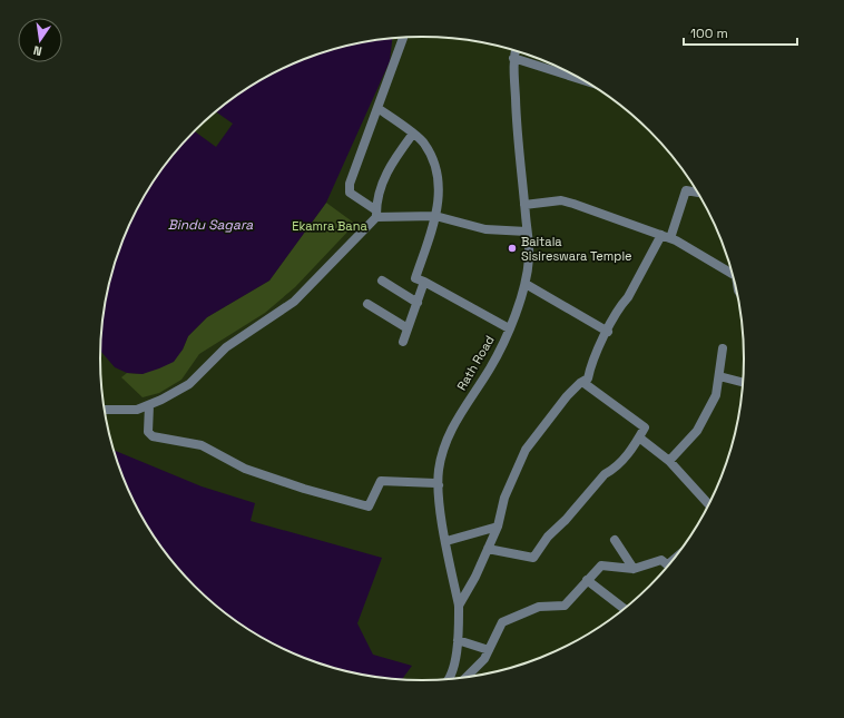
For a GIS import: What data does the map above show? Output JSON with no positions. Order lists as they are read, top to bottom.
{
  "streets": {
    "street": ["Rath Road"]
  },
  "water": ["Bindu Sagara"],
  "parks": ["Ekamra Bana"],
  "places": ["Baitala Sisireswara Temple"],
  "scale_bar": "100 m",
  "north": "bottom"
}
